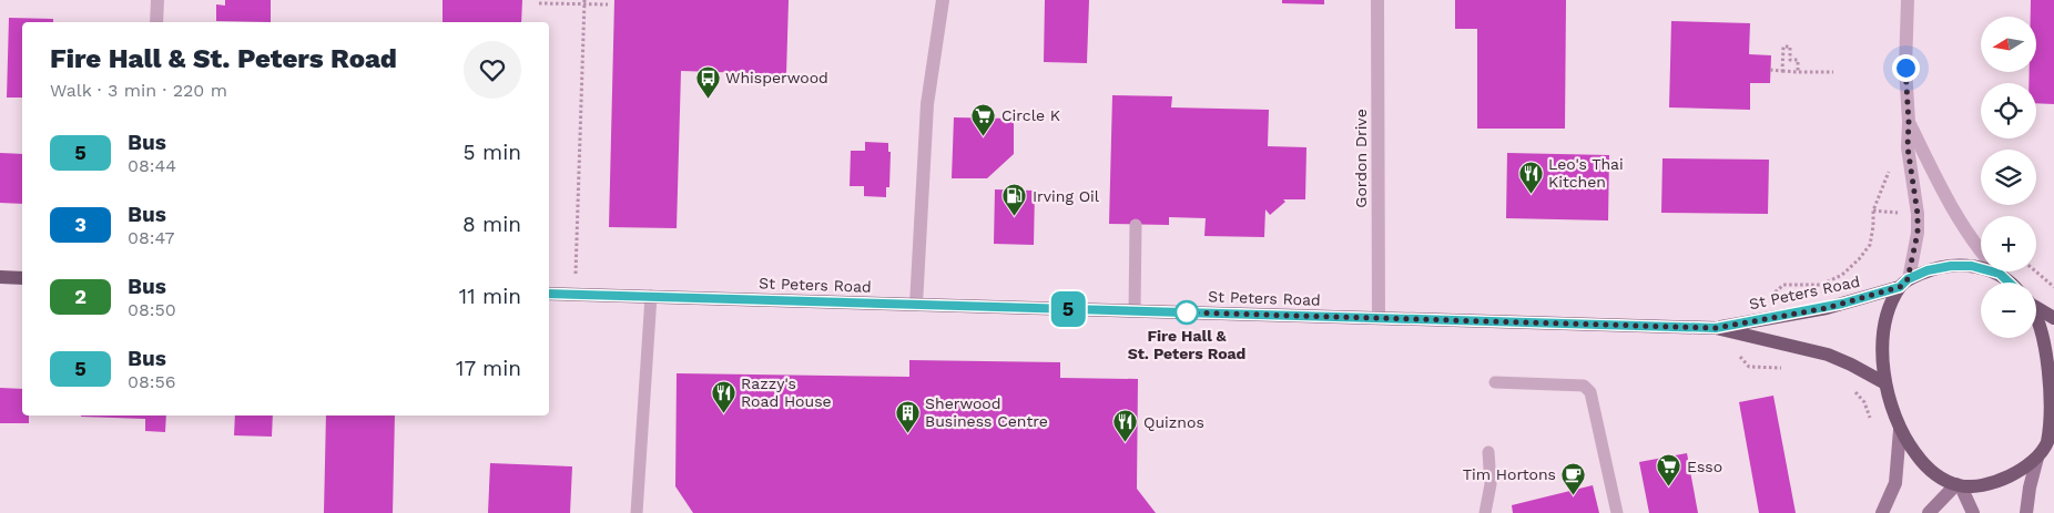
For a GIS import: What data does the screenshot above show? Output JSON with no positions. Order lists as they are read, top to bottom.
{
  "streets": {
    "main road": ["St Peters Road"],
    "street": ["Gordon Drive"]
  },
  "crossings": [
    ["Gordon Drive", "St Peters Road"]
  ],
  "places": {
    "bus stop": ["Whisperwood"],
    "supermarket": ["Circle K", "Esso"],
    "restaurant": ["Leo's Thai Kitchen", "Razzy's Road House", "Quiznos"],
    "fuel station": ["Irving Oil"],
    "other": ["Fire Hall & St. Peters Road"],
    "building": ["Sherwood Business Centre"],
    "cafe": ["Tim Hortons"]
  },
  "lines": ["bus line 5"],
  "north": "left",
  "page": {
    "on_map": "5",
    "map_buttons": ["+", "−"],
    "heading": ["Fire Hall & St. Peters Road", "Walk · 3 min · 220 m"],
    "list": [
      {
        "mark": "5",
        "name": "Bus",
        "note": "08:44",
        "value": "5 min"
      },
      {
        "mark": "3",
        "name": "Bus",
        "note": "08:47",
        "value": "8 min"
      },
      {
        "mark": "2",
        "name": "Bus",
        "note": "08:50",
        "value": "11 min"
      },
      {
        "mark": "5",
        "name": "Bus",
        "note": "08:56",
        "value": "17 min"
      }
    ]
  }
}
